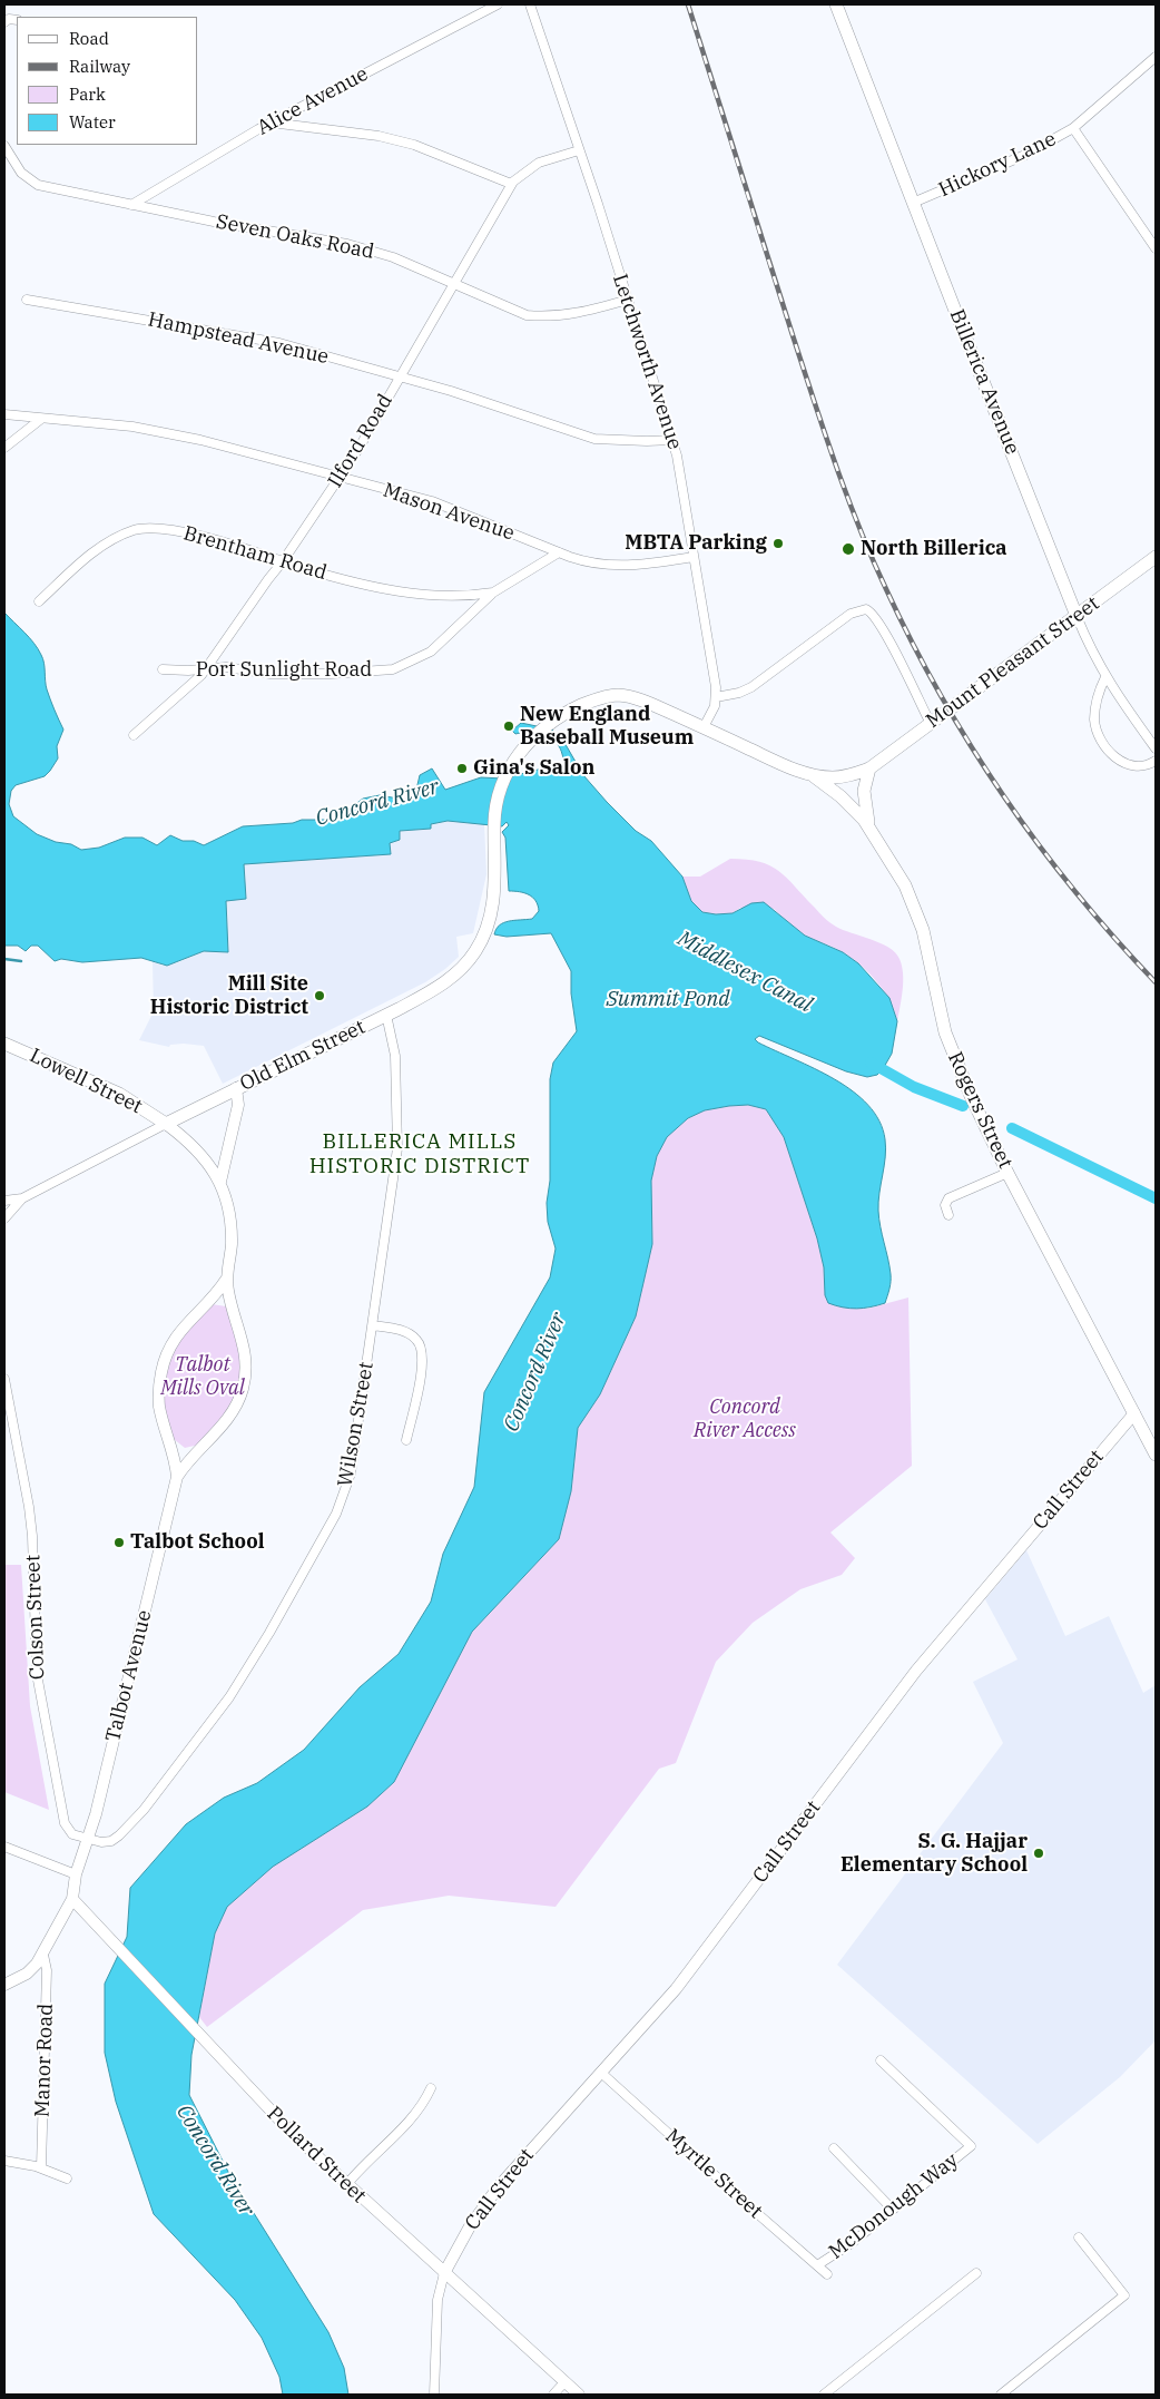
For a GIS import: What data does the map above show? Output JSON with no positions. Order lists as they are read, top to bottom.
{
  "streets": {
    "main road": [
      "Billerica Avenue",
      "Mount Pleasant Street",
      "Old Elm Street",
      "Lowell Street",
      "Rogers Street"
    ],
    "street": [
      "Alice Avenue",
      "Hickory Lane",
      "Seven Oaks Road",
      "Hampstead Avenue",
      "Letchworth Avenue",
      "Ilford Road",
      "Mason Avenue",
      "Brentham Road",
      "Port Sunlight Road",
      "Wilson Street",
      "Call Street",
      "Colson Street",
      "Talbot Avenue",
      "Manor Road",
      "Pollard Street",
      "Myrtle Street",
      "McDonough Way"
    ]
  },
  "crossings": [
    ["Alice Avenue", "Seven Oaks Road"],
    ["Hickory Lane", "Billerica Avenue"],
    ["Seven Oaks Road", "Letchworth Avenue"],
    ["Seven Oaks Road", "Ilford Road"],
    ["Hampstead Avenue", "Letchworth Avenue"],
    ["Hampstead Avenue", "Ilford Road"],
    ["Letchworth Avenue", "Ilford Road"],
    ["Letchworth Avenue", "Mason Avenue"],
    ["Letchworth Avenue", "Old Elm Street"],
    ["Billerica Avenue", "Mount Pleasant Street"],
    ["Ilford Road", "Mason Avenue"],
    ["Ilford Road", "Brentham Road"],
    ["Ilford Road", "Port Sunlight Road"],
    ["Brentham Road", "Port Sunlight Road"],
    ["Mount Pleasant Street", "Old Elm Street"],
    ["Mount Pleasant Street", "Rogers Street"],
    ["Old Elm Street", "Lowell Street"],
    ["Old Elm Street", "Rogers Street"],
    ["Old Elm Street", "Wilson Street"],
    ["Old Elm Street", "Talbot Avenue"],
    ["Lowell Street", "Talbot Avenue"],
    ["Rogers Street", "Call Street"],
    ["Wilson Street", "Colson Street"],
    ["Wilson Street", "Talbot Avenue"],
    ["Call Street", "Pollard Street"],
    ["Call Street", "Myrtle Street"],
    ["Colson Street", "Talbot Avenue"],
    ["Myrtle Street", "McDonough Way"]
  ],
  "districts": ["BILLERICA MILLS HISTORIC DISTRICT"],
  "water": ["Concord River", "Middlesex Canal", "Summit Pond"],
  "parks": ["Talbot Mills Oval", "Concord River Access"],
  "places": [
    "MBTA Parking",
    "North Billerica",
    "New England Baseball Museum",
    "Gina's Salon",
    "Mill Site Historic District",
    "Talbot School",
    "S. G. Hajjar Elementary School"
  ],
  "legend": [
    "Road",
    "Railway",
    "Park",
    "Water"
  ]
}
